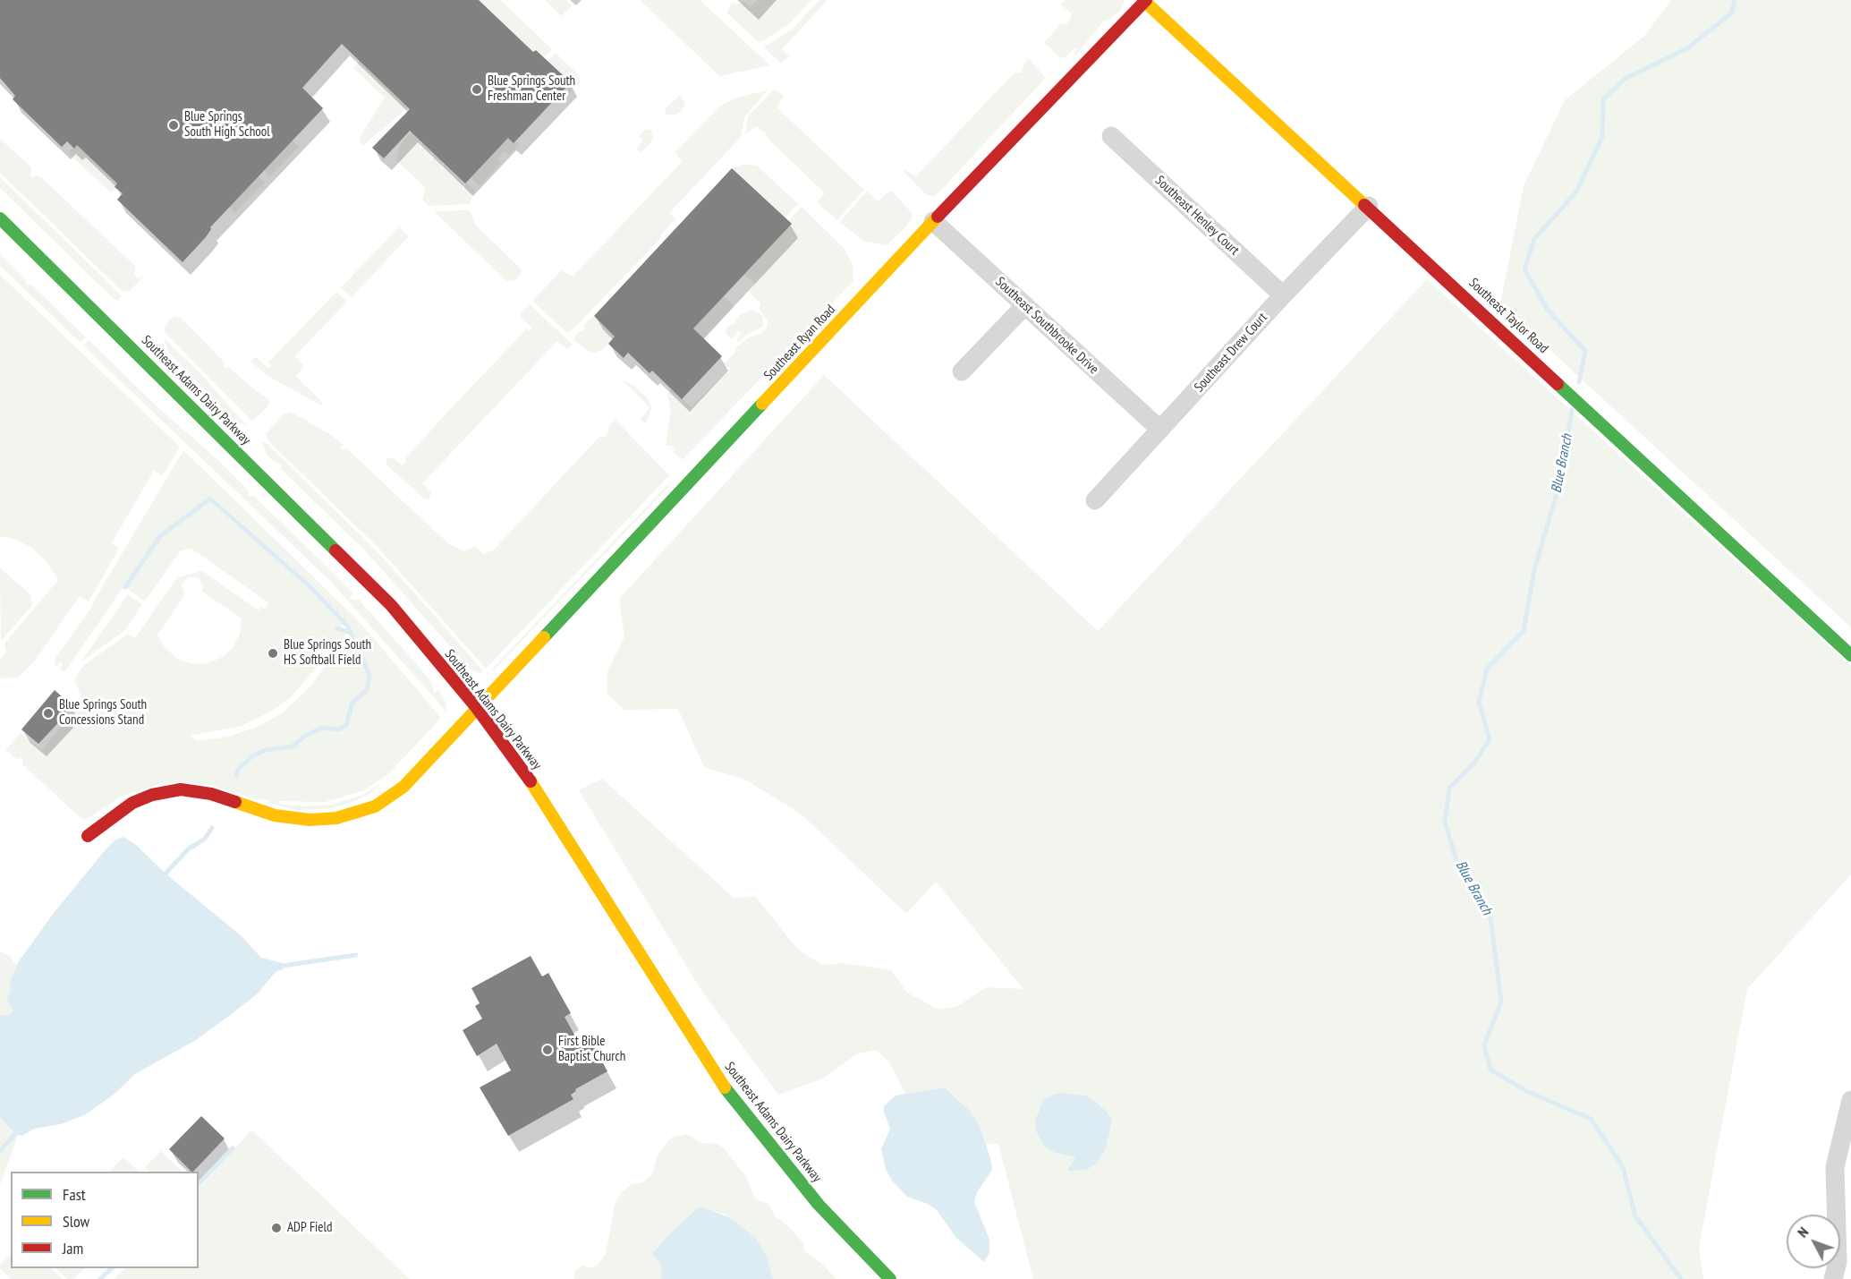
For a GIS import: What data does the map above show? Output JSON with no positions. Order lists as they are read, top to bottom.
{
  "streets": {
    "street": [
      "Southeast Henley Court",
      "Southeast Taylor Road",
      "Southeast Southbrooke Drive",
      "Southeast Ryan Road",
      "Southeast Drew Court",
      "Southeast Adams Dairy Parkway"
    ]
  },
  "crossings": [
    ["Southeast Henley Court", "Southeast Drew Court"],
    ["Southeast Taylor Road", "Southeast Ryan Road"],
    ["Southeast Taylor Road", "Southeast Drew Court"],
    ["Southeast Southbrooke Drive", "Southeast Ryan Road"],
    ["Southeast Southbrooke Drive", "Southeast Drew Court"],
    ["Southeast Ryan Road", "Southeast Adams Dairy Parkway"]
  ],
  "water": ["Blue Branch"],
  "places": [
    "Blue Springs South Freshman Center",
    "Blue Springs South High School",
    "Blue Springs South HS Softball Field",
    "Blue Springs South Concessions Stand",
    "First Bible Baptist Church",
    "ADP Field"
  ],
  "legend": ["Fast", "Slow", "Jam"],
  "north": "top left"
}
